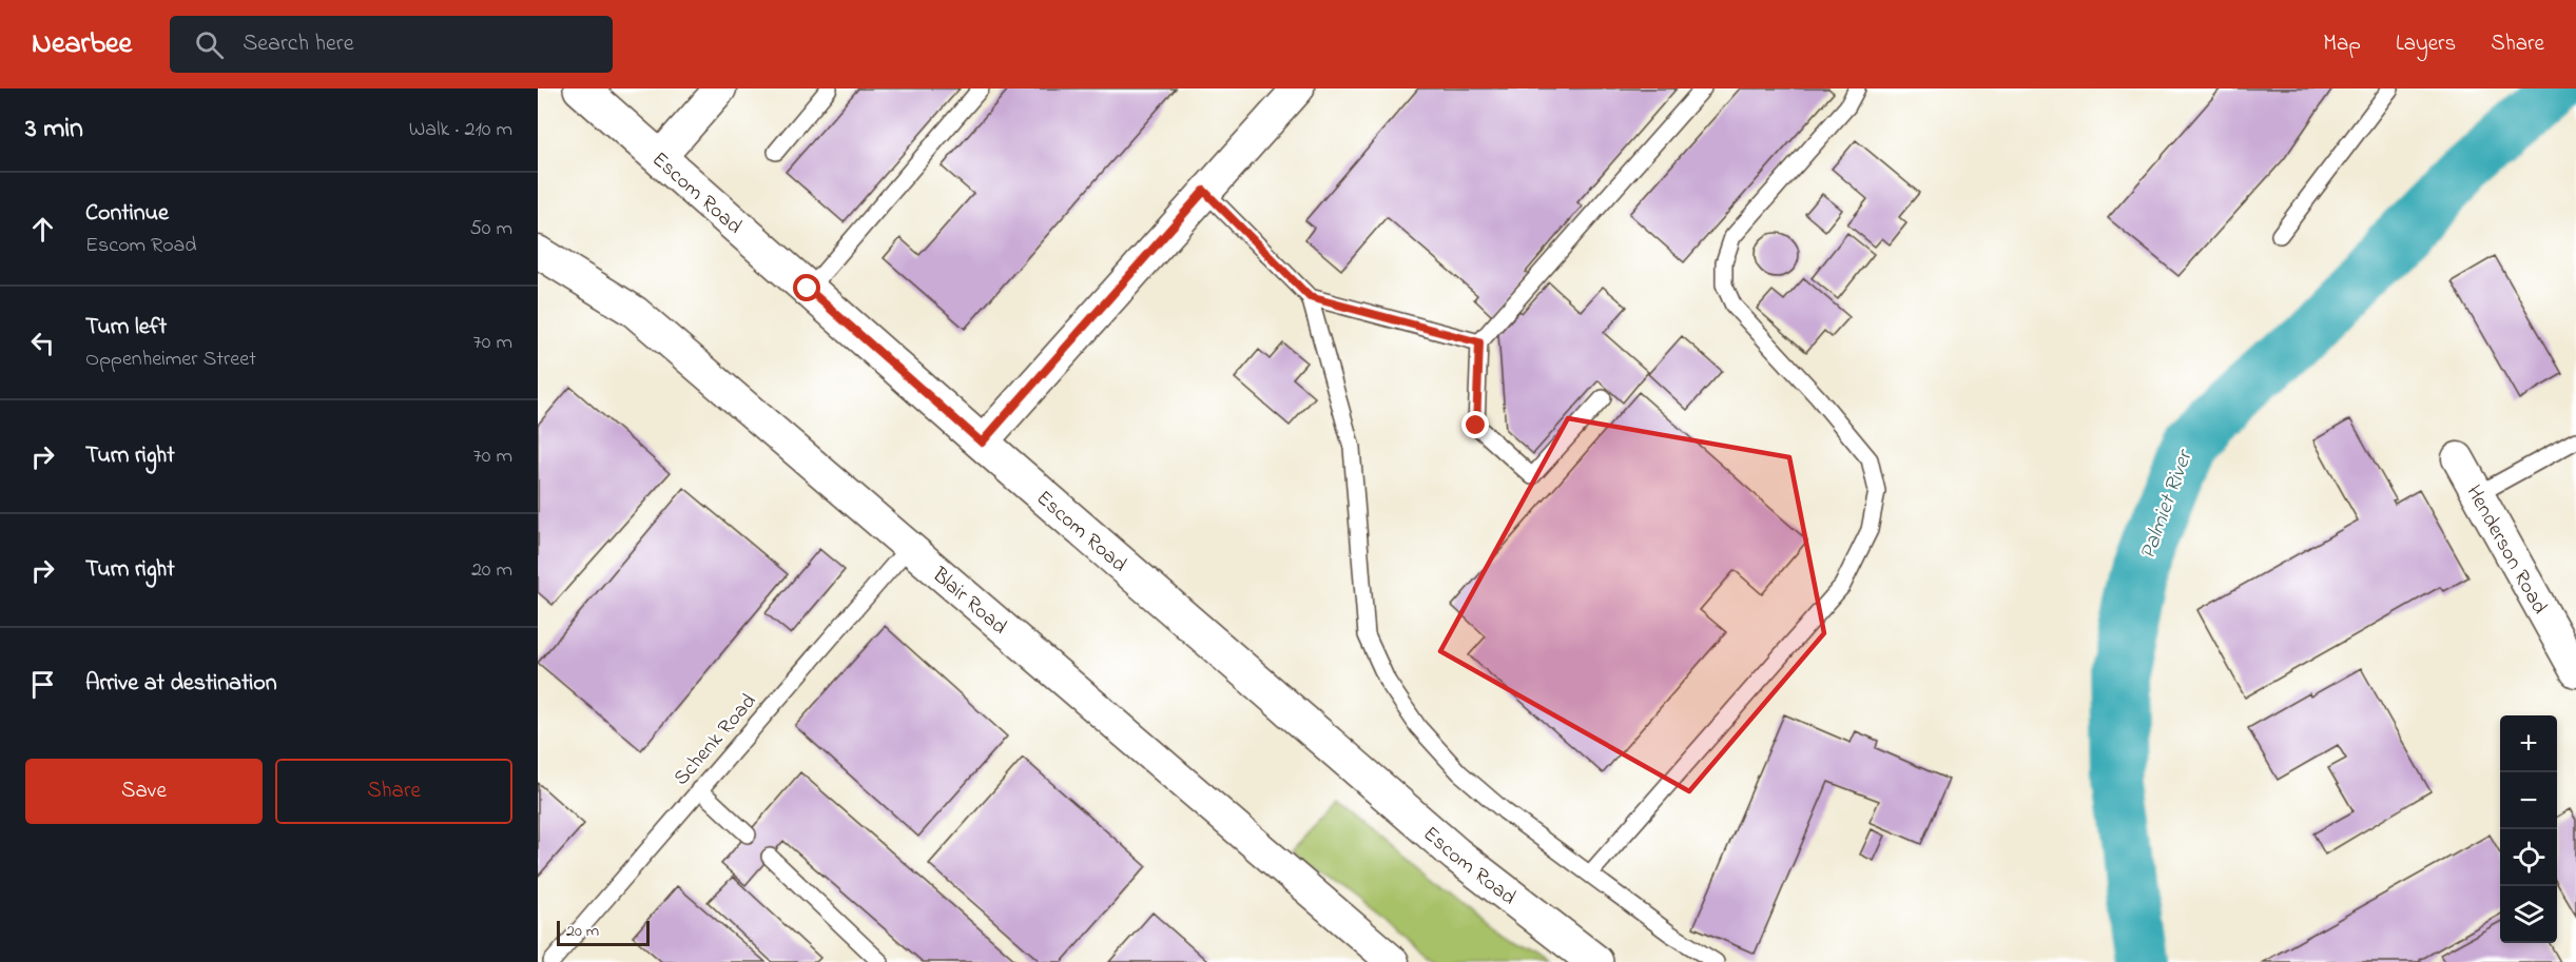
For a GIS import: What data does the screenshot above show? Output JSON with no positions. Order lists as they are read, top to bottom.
{
  "streets": {
    "street": ["Escom Road", "Henderson Road", "Blair Road"],
    "lane": ["Schenk Road"]
  },
  "crossings": [
    ["Blair Road", "Schenk Road"]
  ],
  "water": ["Palmiet River"],
  "scale_bar": "20 m",
  "page": {
    "header": "Nearbee",
    "search": "Search here",
    "nav": ["Map", "Layers", "Share"],
    "heading": ["3 min", "Walk · 210 m"],
    "list": [
      ["Continue", "Escom Road", "50 m"],
      ["Turn left", "Oppenheimer Street", "70 m"],
      ["Turn right", "70 m"],
      ["Turn right", "20 m"],
      "Arrive at destination"
    ],
    "map_buttons": ["+", "−"],
    "buttons": ["Save", "Share"],
    "scale": "20 m"
  }
}
